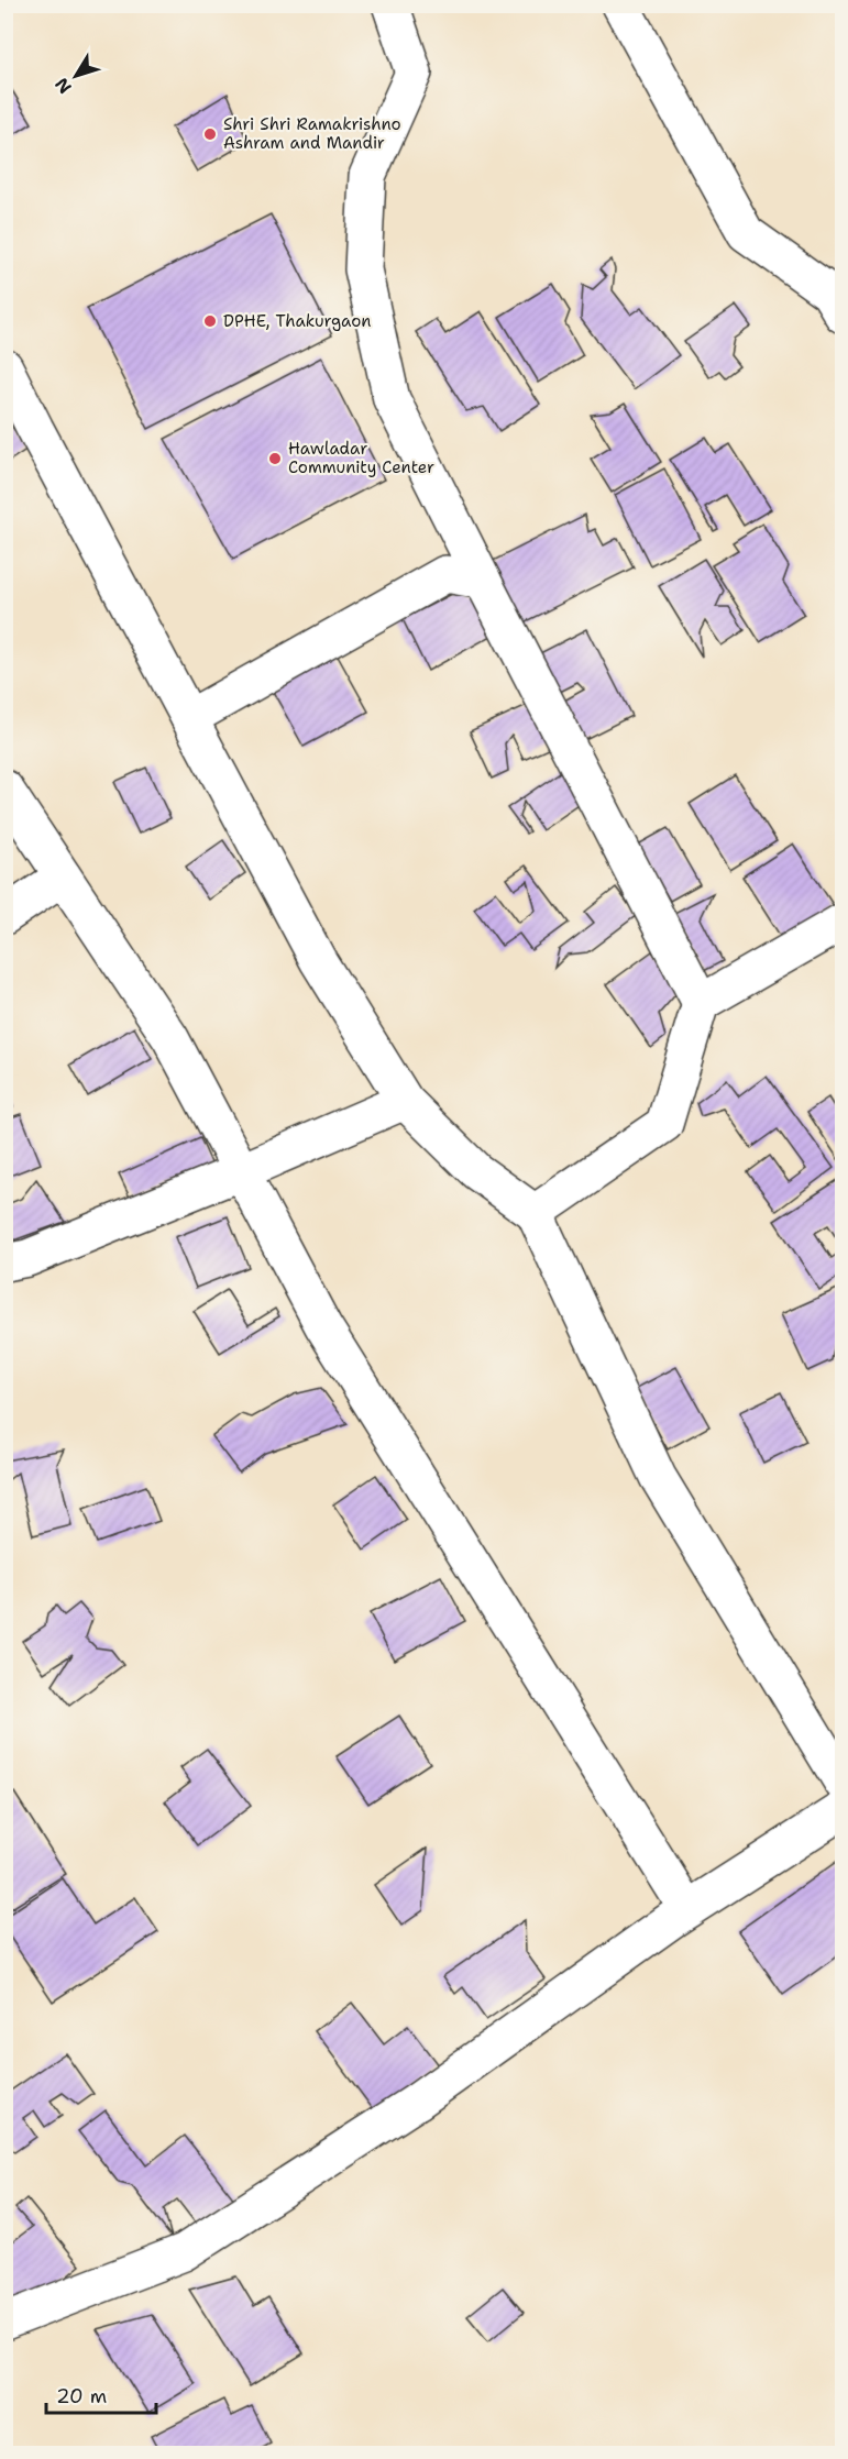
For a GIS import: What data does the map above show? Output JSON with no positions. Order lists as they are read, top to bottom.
{
  "places": ["Shri Shri Ramakrishno Ashram and Mandir", "DPHE, Thakurgaon", "Hawladar Community Center"],
  "scale_bar": "20 m",
  "north": "bottom left"
}
